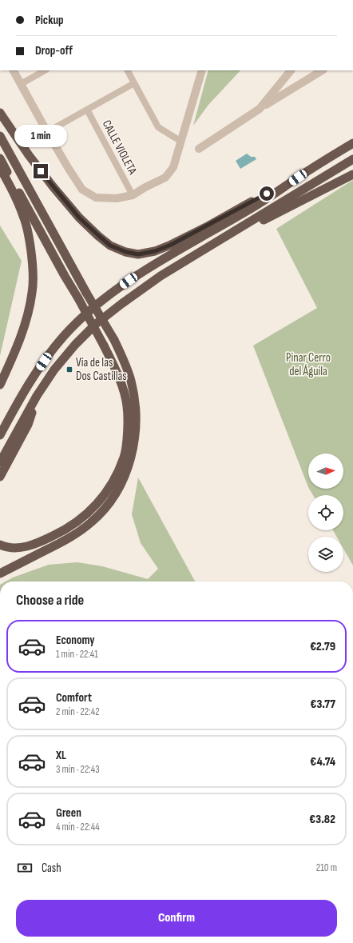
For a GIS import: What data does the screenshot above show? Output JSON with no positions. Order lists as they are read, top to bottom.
{
  "streets": {
    "street": ["CALLE VIOLETA"]
  },
  "parks": ["Pinar Cerro del Águila"],
  "places": {
    "transit": ["Vía de las Dos Castillas"]
  },
  "north": "right",
  "page": {
    "banner": ["Pickup", "Drop-off"],
    "bubble": "1 min",
    "heading": "Choose a ride",
    "list": [
      {
        "name": "Economy",
        "note": "1 min · 22:41",
        "value": "€2.79"
      },
      {
        "name": "Comfort",
        "note": "2 min · 22:42",
        "value": "€3.77"
      },
      {
        "name": "XL",
        "note": "3 min · 22:43",
        "value": "€4.74"
      },
      {
        "name": "Green",
        "note": "4 min · 22:44",
        "value": "€3.82"
      }
    ],
    "pay": ["Cash", "210 m"],
    "buttons": "Confirm"
  }
}
